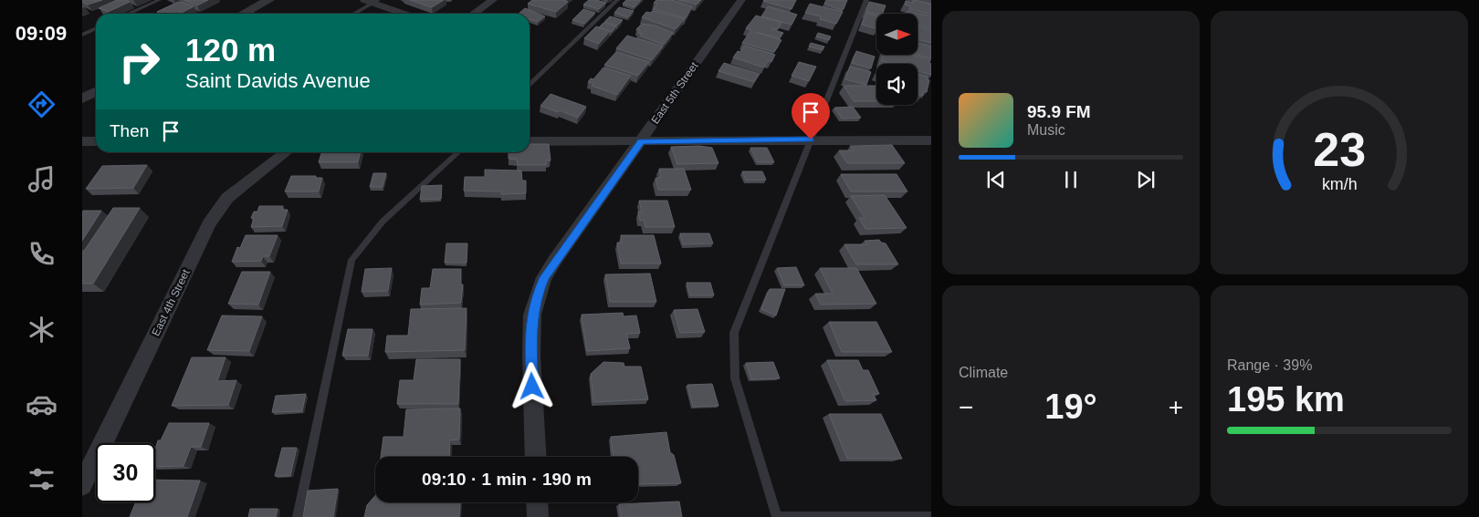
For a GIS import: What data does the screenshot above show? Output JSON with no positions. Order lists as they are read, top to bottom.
{
  "streets": {
    "street": ["East 5th Street", "East 4th Street"]
  },
  "north": "right",
  "page": {
    "tabs": "09:09",
    "turn": ["120 m", "Saint Davids Avenue"],
    "song": ["95.9 FM", "Music"],
    "then": "Then",
    "tile": [
      "Climate",
      ["Range · 39%", "195 km"]
    ],
    "heat": ["−", "19°", "+"],
    "limit": "30",
    "trip": "09:10 · 1 min · 190 m",
    "gauge": ["23", "km/h"]
  }
}
